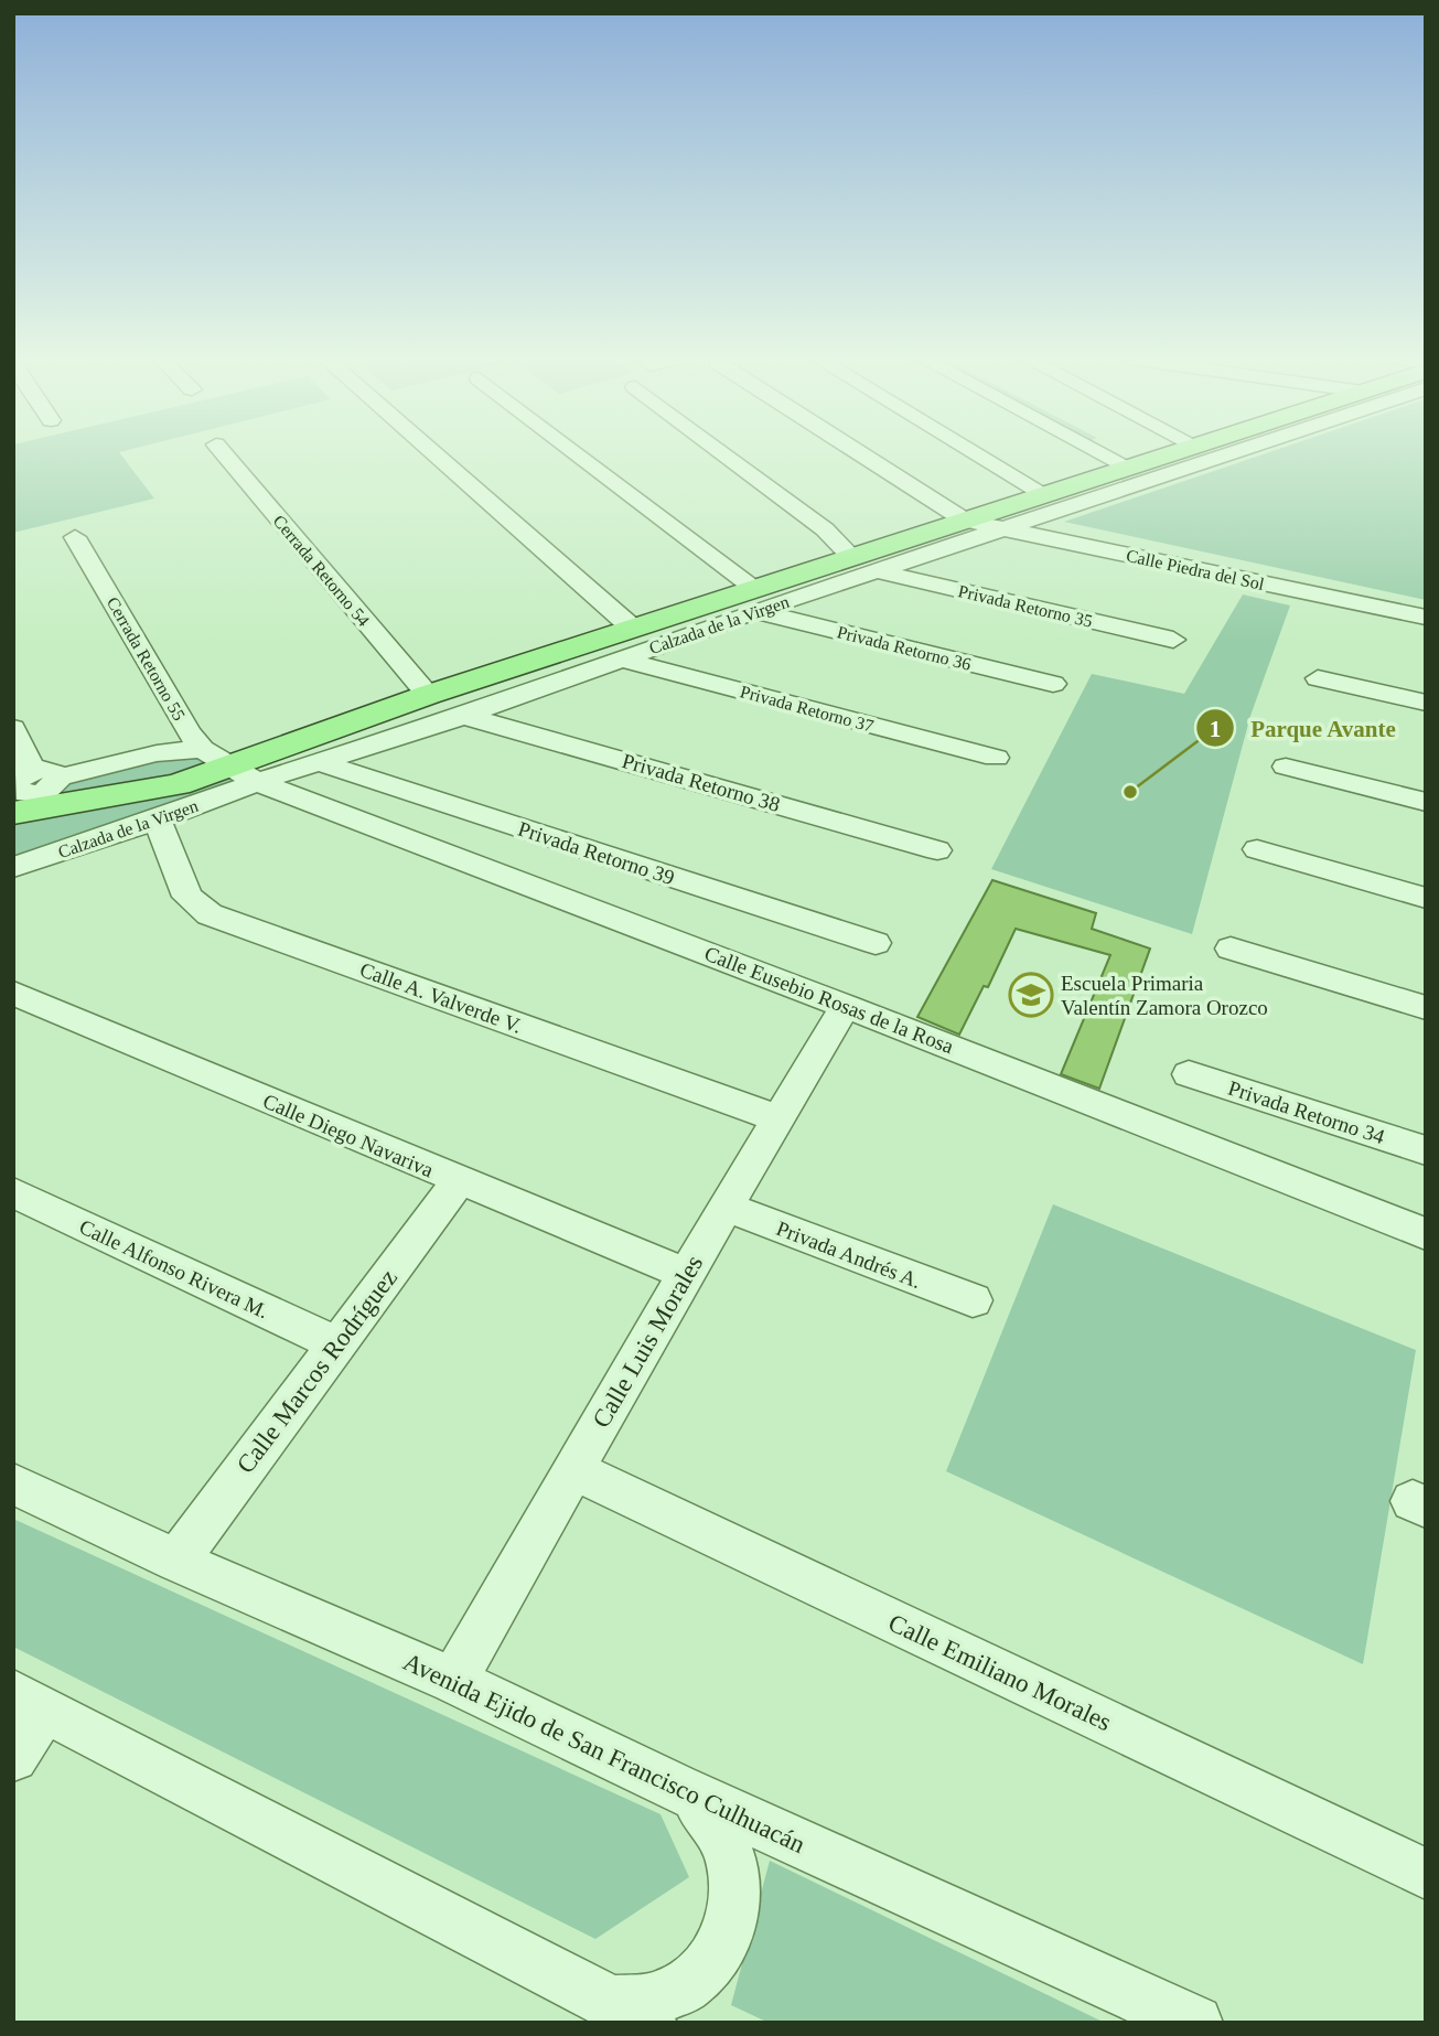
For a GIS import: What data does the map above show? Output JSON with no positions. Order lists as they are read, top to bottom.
{
  "streets": {
    "main road": ["Calzada de la Virgen"],
    "street": [
      "Calle Piedra del Sol",
      "Cerrada Retorno 54",
      "Privada Retorno 35",
      "Privada Retorno 36",
      "Cerrada Retorno 55",
      "Privada Retorno 37",
      "Privada Retorno 38",
      "Privada Retorno 39",
      "Calle A. Valverde V.",
      "Calle Eusebio Rosas de la Rosa",
      "Privada Retorno 34",
      "Calle Diego Navariva",
      "Privada Andrés A.",
      "Calle Alfonso Rivera M.",
      "Calle Luis Morales",
      "Calle Marcos Rodríguez",
      "Calle Emiliano Morales",
      "Avenida Ejido de San Francisco Culhuacán"
    ]
  },
  "crossings": [
    ["Calle Piedra del Sol", "Calzada de la Virgen"],
    ["Cerrada Retorno 54", "Calzada de la Virgen"],
    ["Privada Retorno 35", "Calzada de la Virgen"],
    ["Calzada de la Virgen", "Privada Retorno 36"],
    ["Calzada de la Virgen", "Cerrada Retorno 55"],
    ["Calzada de la Virgen", "Privada Retorno 37"],
    ["Calzada de la Virgen", "Privada Retorno 38"],
    ["Calzada de la Virgen", "Privada Retorno 39"],
    ["Calzada de la Virgen", "Calle A. Valverde V."],
    ["Calzada de la Virgen", "Calle Eusebio Rosas de la Rosa"],
    ["Cerrada Retorno 55", "Calle Eusebio Rosas de la Rosa"],
    ["Calle A. Valverde V.", "Calle Luis Morales"],
    ["Calle Eusebio Rosas de la Rosa", "Calle Luis Morales"],
    ["Calle Diego Navariva", "Calle Luis Morales"],
    ["Calle Diego Navariva", "Calle Marcos Rodríguez"],
    ["Privada Andrés A.", "Calle Luis Morales"],
    ["Calle Alfonso Rivera M.", "Calle Marcos Rodríguez"],
    ["Calle Luis Morales", "Calle Emiliano Morales"],
    ["Calle Luis Morales", "Avenida Ejido de San Francisco Culhuacán"],
    ["Calle Marcos Rodríguez", "Avenida Ejido de San Francisco Culhuacán"]
  ],
  "places": {
    "other": ["Parque Avante"],
    "school or university": ["Escuela Primaria Valentín Zamora Orozco"]
  }
}
